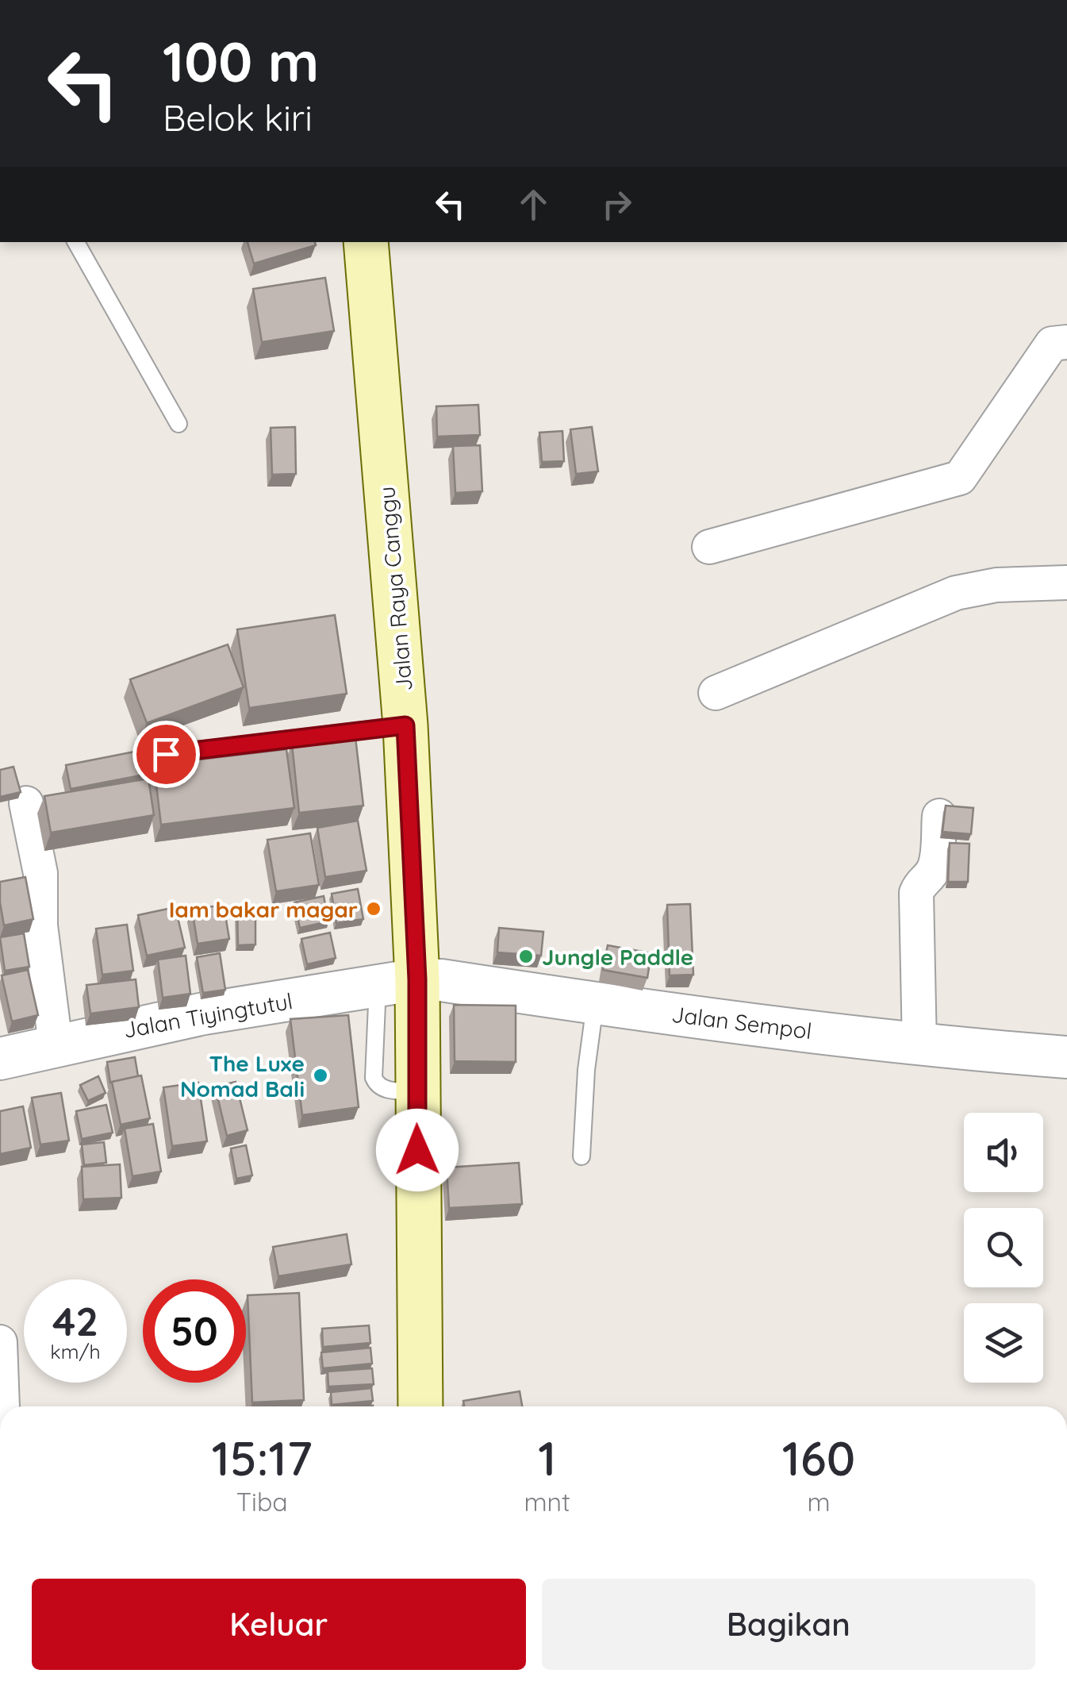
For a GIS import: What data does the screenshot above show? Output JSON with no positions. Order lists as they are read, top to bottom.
{
  "streets": {
    "main road": ["Jalan Raya Canggu"],
    "street": ["Jalan Tiyingtutul", "Jalan Sempol"]
  },
  "crossings": [
    ["Jalan Raya Canggu", "Jalan Tiyingtutul"],
    ["Jalan Raya Canggu", "Jalan Sempol"],
    ["Jalan Tiyingtutul", "Jalan Sempol"]
  ],
  "places": ["Iam bakar magar", "Jungle Paddle", "The Luxe Nomad Bali"],
  "page": {
    "turn": ["100 m", "Belok kiri"],
    "speed": "42 km/h",
    "limit": "50",
    "eta": [
      "15:17",
      "Tiba",
      "1",
      "mnt",
      "160",
      "m"
    ],
    "buttons": ["Keluar", "Bagikan"]
  }
}
